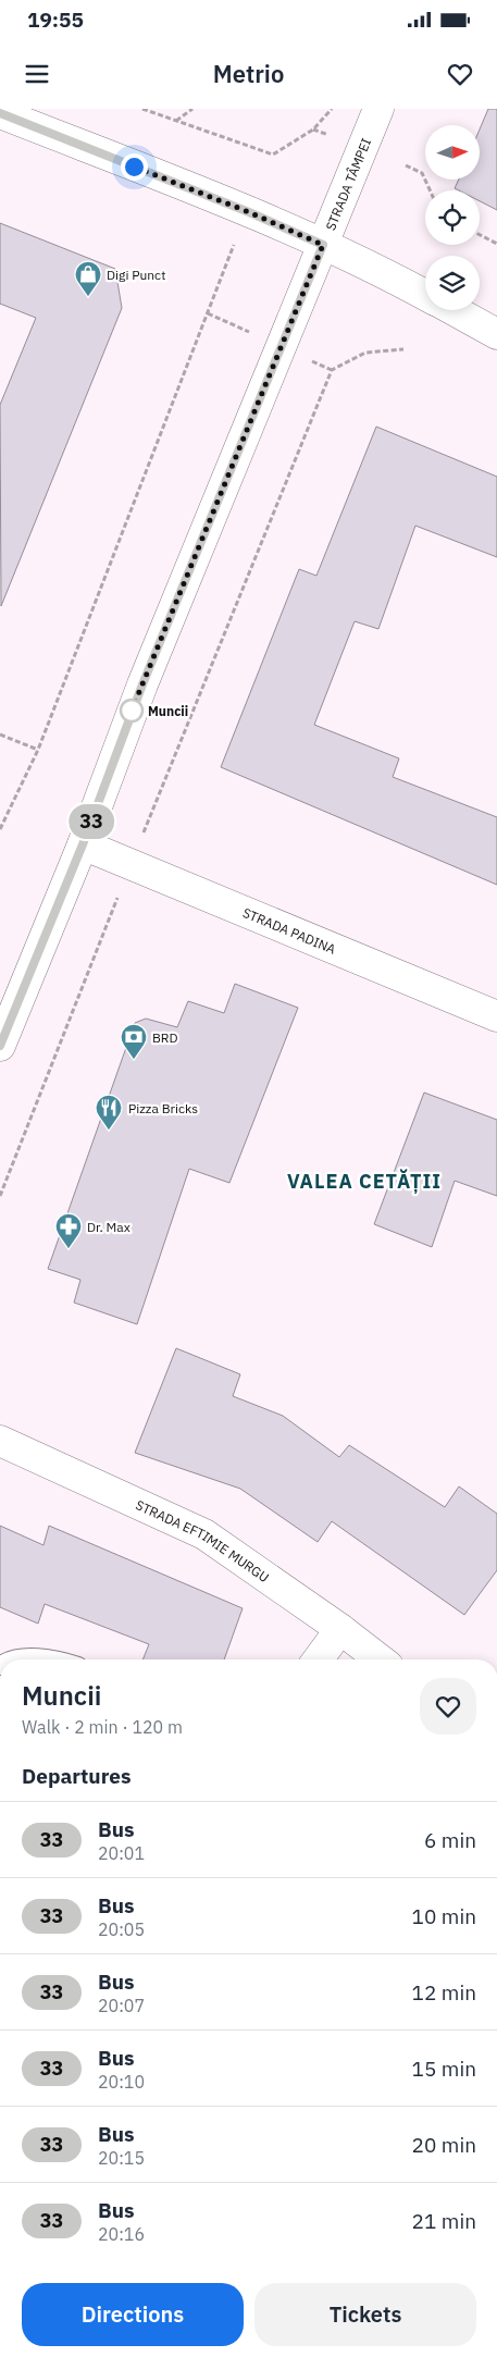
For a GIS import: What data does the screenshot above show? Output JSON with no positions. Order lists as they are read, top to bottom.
{
  "streets": {
    "street": ["STRADA TÂMPEI", "STRADA PADINA", "STRADA EFTIMIE MURGU"]
  },
  "crossings": [
    ["STRADA TÂMPEI", "STRADA PADINA"]
  ],
  "districts": ["VALEA CETĂȚII"],
  "places": {
    "shop": ["Digi Punct"],
    "other": ["Muncii"],
    "bank": ["BRD"],
    "restaurant": ["Pizza Bricks"],
    "pharmacy": ["Dr. Max"]
  },
  "lines": ["bus line 33"],
  "north": "right",
  "page": {
    "status": "19:55",
    "header": "Metrio",
    "on_map": "33",
    "heading": [
      ["Muncii", "Walk · 2 min · 120 m"],
      "Departures"
    ],
    "list": [
      {
        "mark": "33",
        "name": "Bus",
        "note": "20:01",
        "value": "6 min"
      },
      {
        "mark": "33",
        "name": "Bus",
        "note": "20:05",
        "value": "10 min"
      },
      {
        "mark": "33",
        "name": "Bus",
        "note": "20:07",
        "value": "12 min"
      },
      {
        "mark": "33",
        "name": "Bus",
        "note": "20:10",
        "value": "15 min"
      },
      {
        "mark": "33",
        "name": "Bus",
        "note": "20:15",
        "value": "20 min"
      },
      {
        "mark": "33",
        "name": "Bus",
        "note": "20:16",
        "value": "21 min"
      }
    ],
    "buttons": ["Directions", "Tickets"]
  }
}
